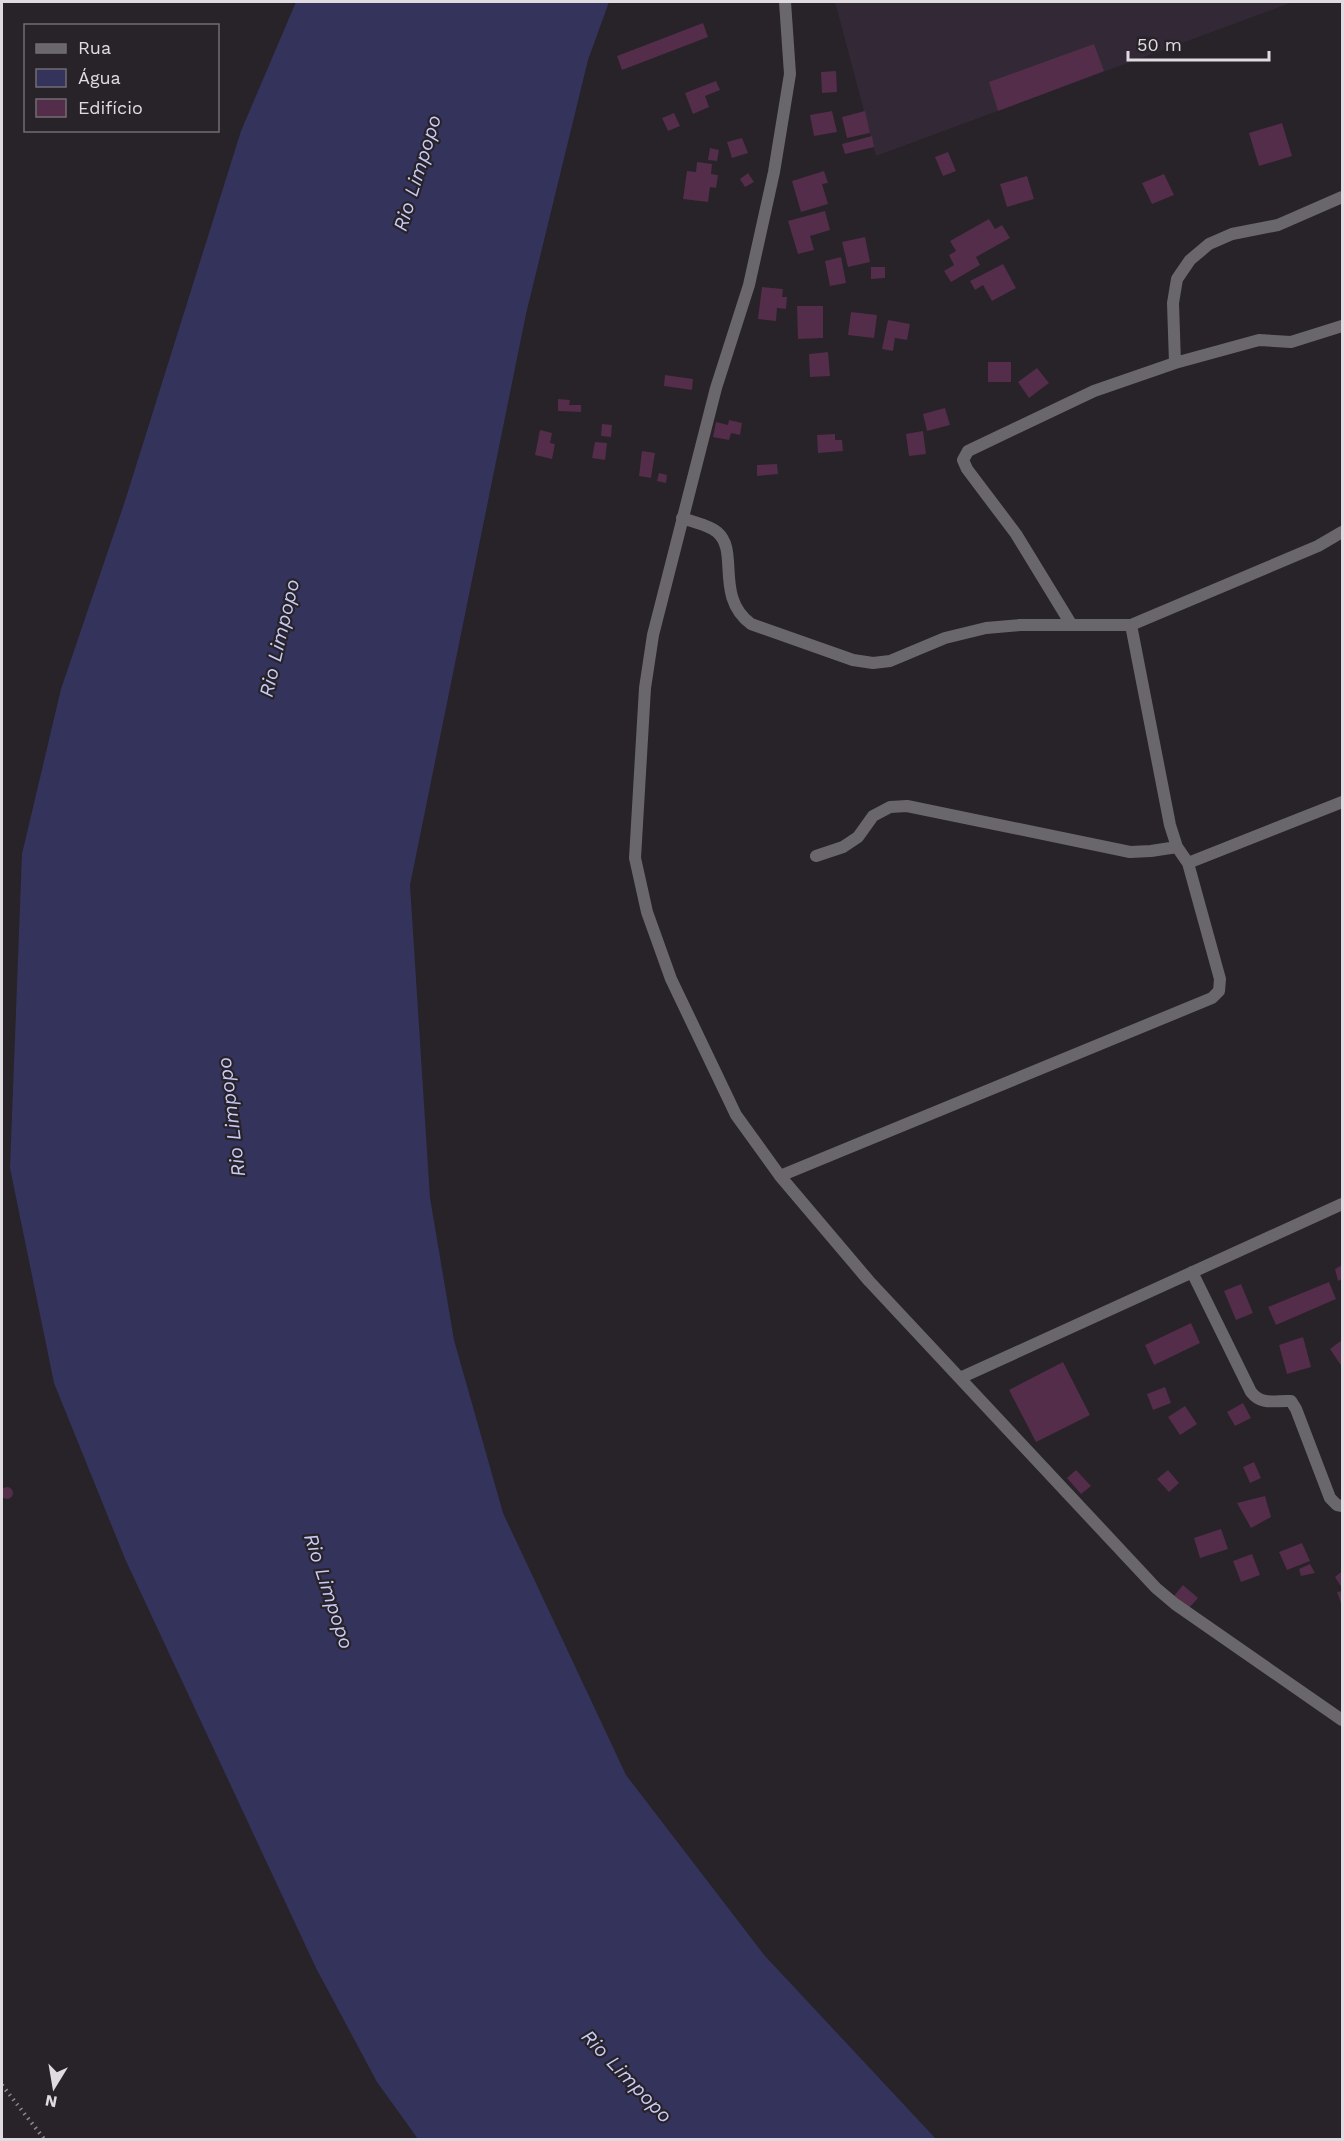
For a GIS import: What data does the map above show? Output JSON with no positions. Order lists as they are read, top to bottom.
{
  "water": ["Rio Limpopo"],
  "legend": ["Rua", "Água", "Edifício"],
  "scale_bar": "50 m",
  "north": "bottom"
}
